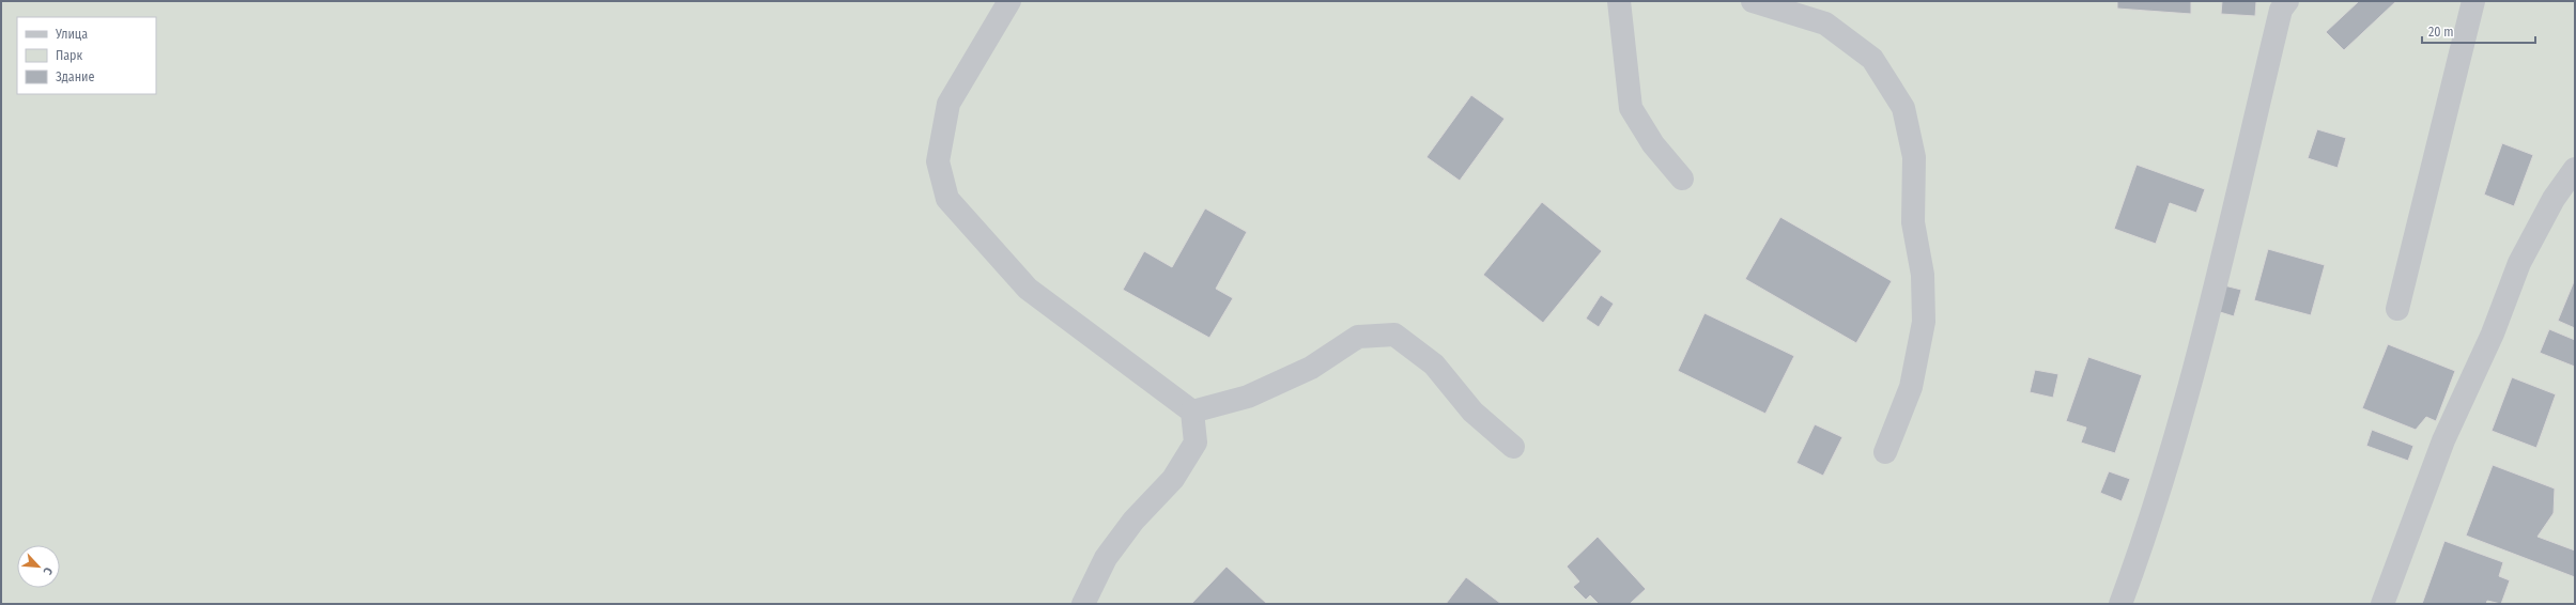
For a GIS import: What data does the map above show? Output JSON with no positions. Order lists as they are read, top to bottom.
{
  "legend": ["Улица", "Парк", "Здание"],
  "scale_bar": "20 m",
  "north": "bottom right"
}
